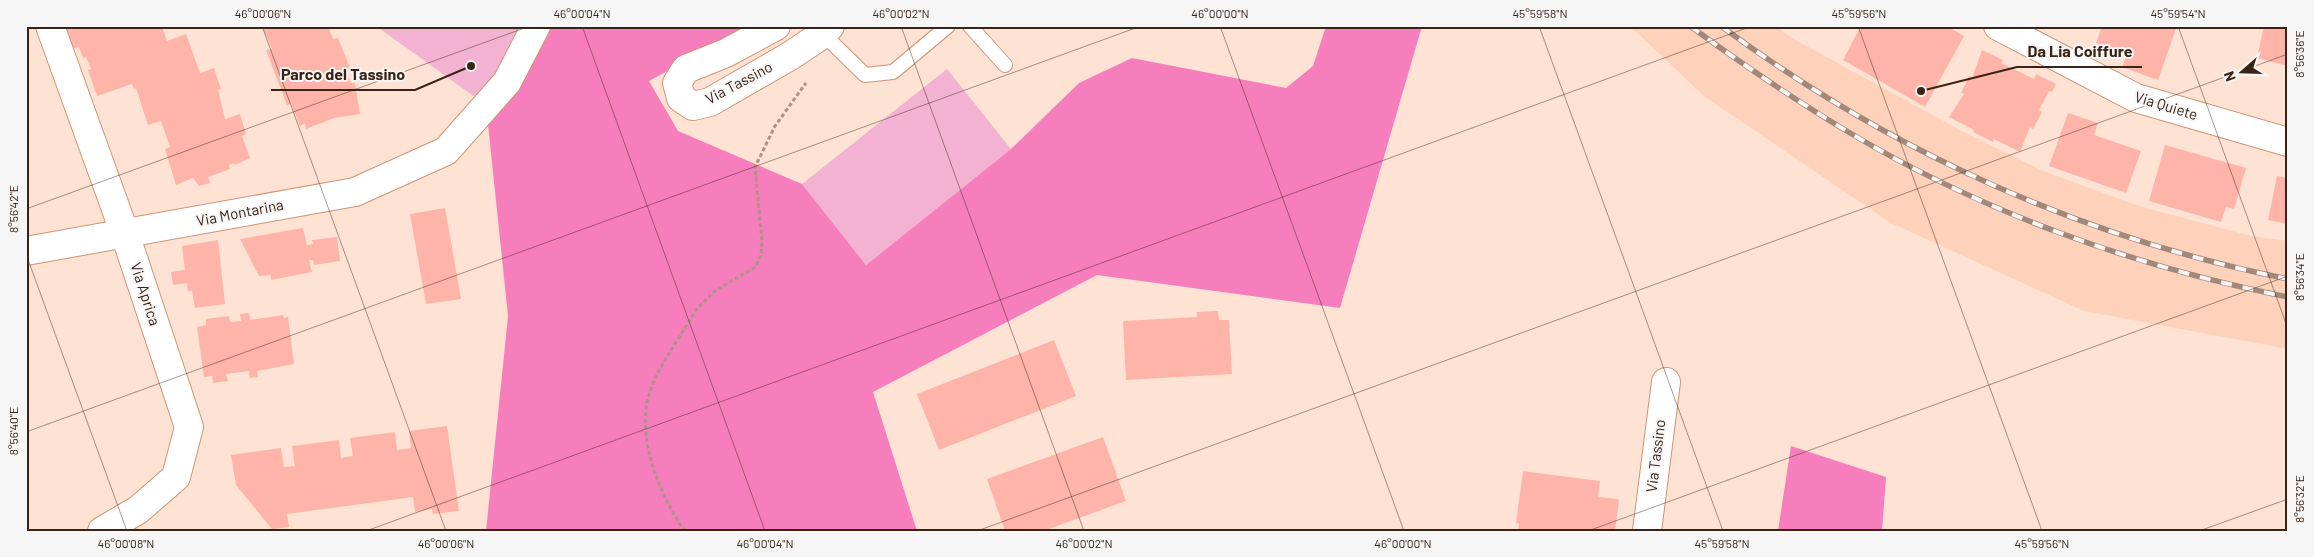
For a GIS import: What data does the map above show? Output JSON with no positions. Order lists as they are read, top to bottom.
{
  "streets": {
    "street": [
      "Via Tassino",
      "Via Quiete",
      "Via Montarina",
      "Via Aprica"
    ]
  },
  "crossings": [
    ["Via Montarina", "Via Aprica"]
  ],
  "places": ["Parco del Tassino", "Da Lia Coiffure"],
  "north": "left",
  "coordinates": [
    "46°00'06\"N",
    "46°00'04\"N",
    "46°00'02\"N",
    "46°00'00\"N",
    "45°59'58\"N",
    "45°59'56\"N",
    "45°59'54\"N",
    "8°56'36\"E",
    "8°56'42\"E",
    "8°56'34\"E",
    "8°56'40\"E",
    "8°56'32\"E",
    "46°00'08\"N"
  ]
}
